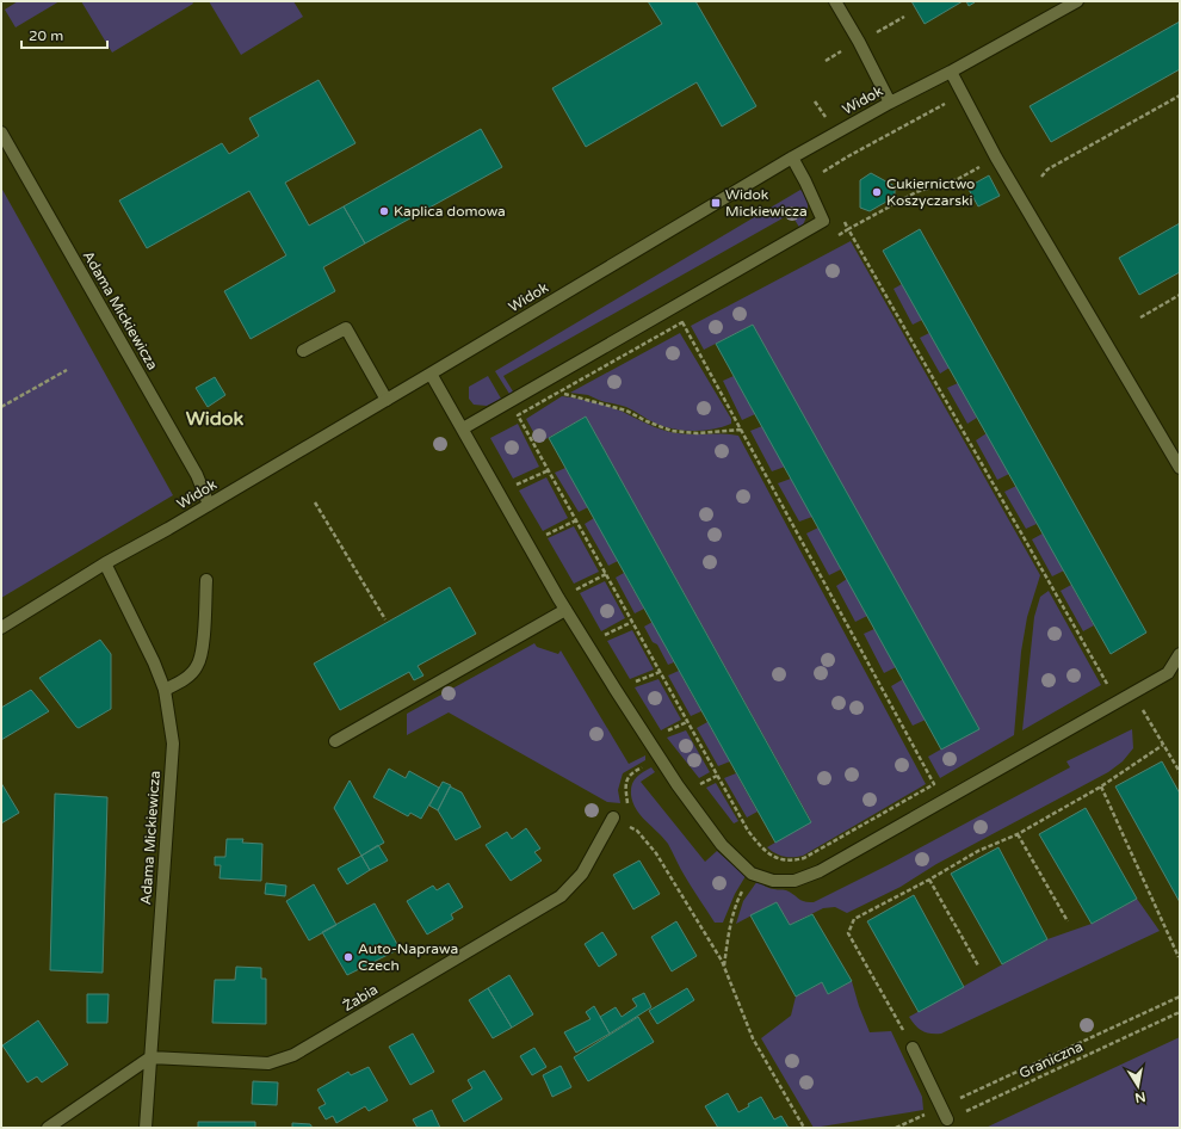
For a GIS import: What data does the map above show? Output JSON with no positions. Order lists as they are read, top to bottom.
{
  "streets": {
    "street": ["Widok", "Adama Mickiewicza", "Żabia"],
    "path": ["Graniczna"]
  },
  "crossings": [
    ["Widok", "Adama Mickiewicza"],
    ["Adama Mickiewicza", "Żabia"]
  ],
  "districts": ["Widok"],
  "places": {
    "other": ["Cukiernictwo Koszyczarski", "Kaplica domowa", "Auto-Naprawa Czech"],
    "transit": ["Widok Mickiewicza"]
  },
  "scale_bar": "20 m",
  "north": "bottom"
}
